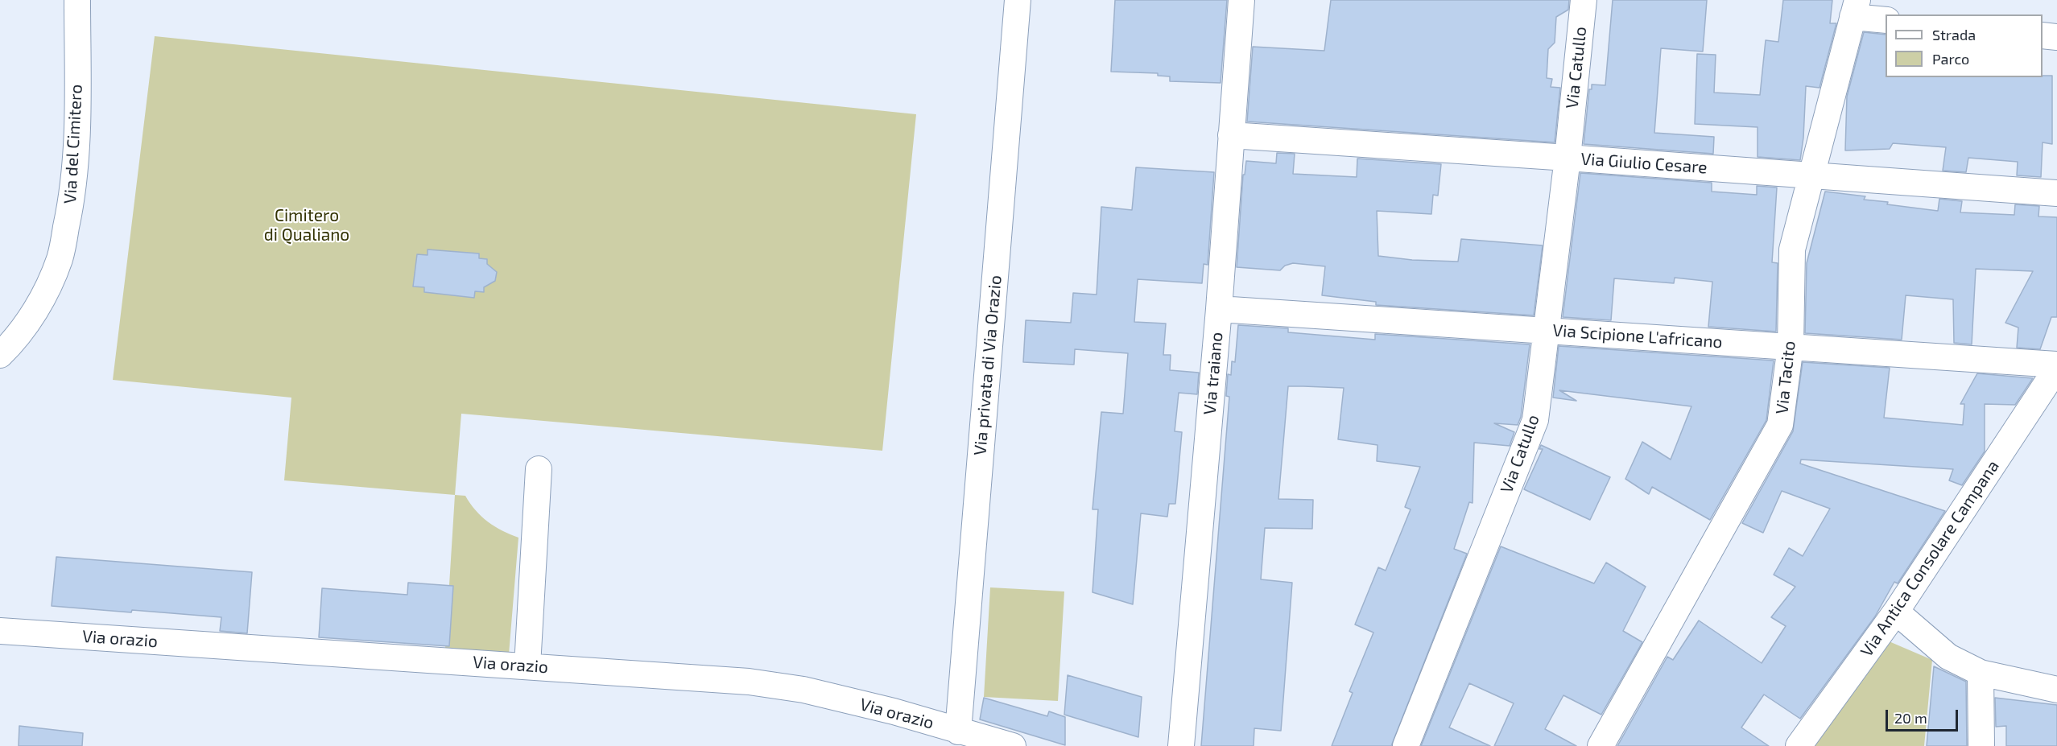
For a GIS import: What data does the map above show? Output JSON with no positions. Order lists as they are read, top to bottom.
{
  "streets": {
    "street": [
      "Via Catullo",
      "Via del Cimitero",
      "Via Giulio Cesare",
      "Via Scipione L'africano",
      "Via privata di Via Orazio",
      "Via traiano",
      "Via Tacito",
      "Via Antica Consolare Campana",
      "Via orazio"
    ]
  },
  "crossings": [
    ["Via Catullo", "Via Giulio Cesare"],
    ["Via Catullo", "Via Scipione L'africano"],
    ["Via Giulio Cesare", "Via traiano"],
    ["Via Giulio Cesare", "Via Tacito"],
    ["Via Scipione L'africano", "Via traiano"],
    ["Via Scipione L'africano", "Via Tacito"],
    ["Via Scipione L'africano", "Via Antica Consolare Campana"],
    ["Via privata di Via Orazio", "Via orazio"]
  ],
  "parks": ["Cimitero di Qualiano"],
  "legend": ["Strada", "Parco"],
  "scale_bar": "20 m"
}
